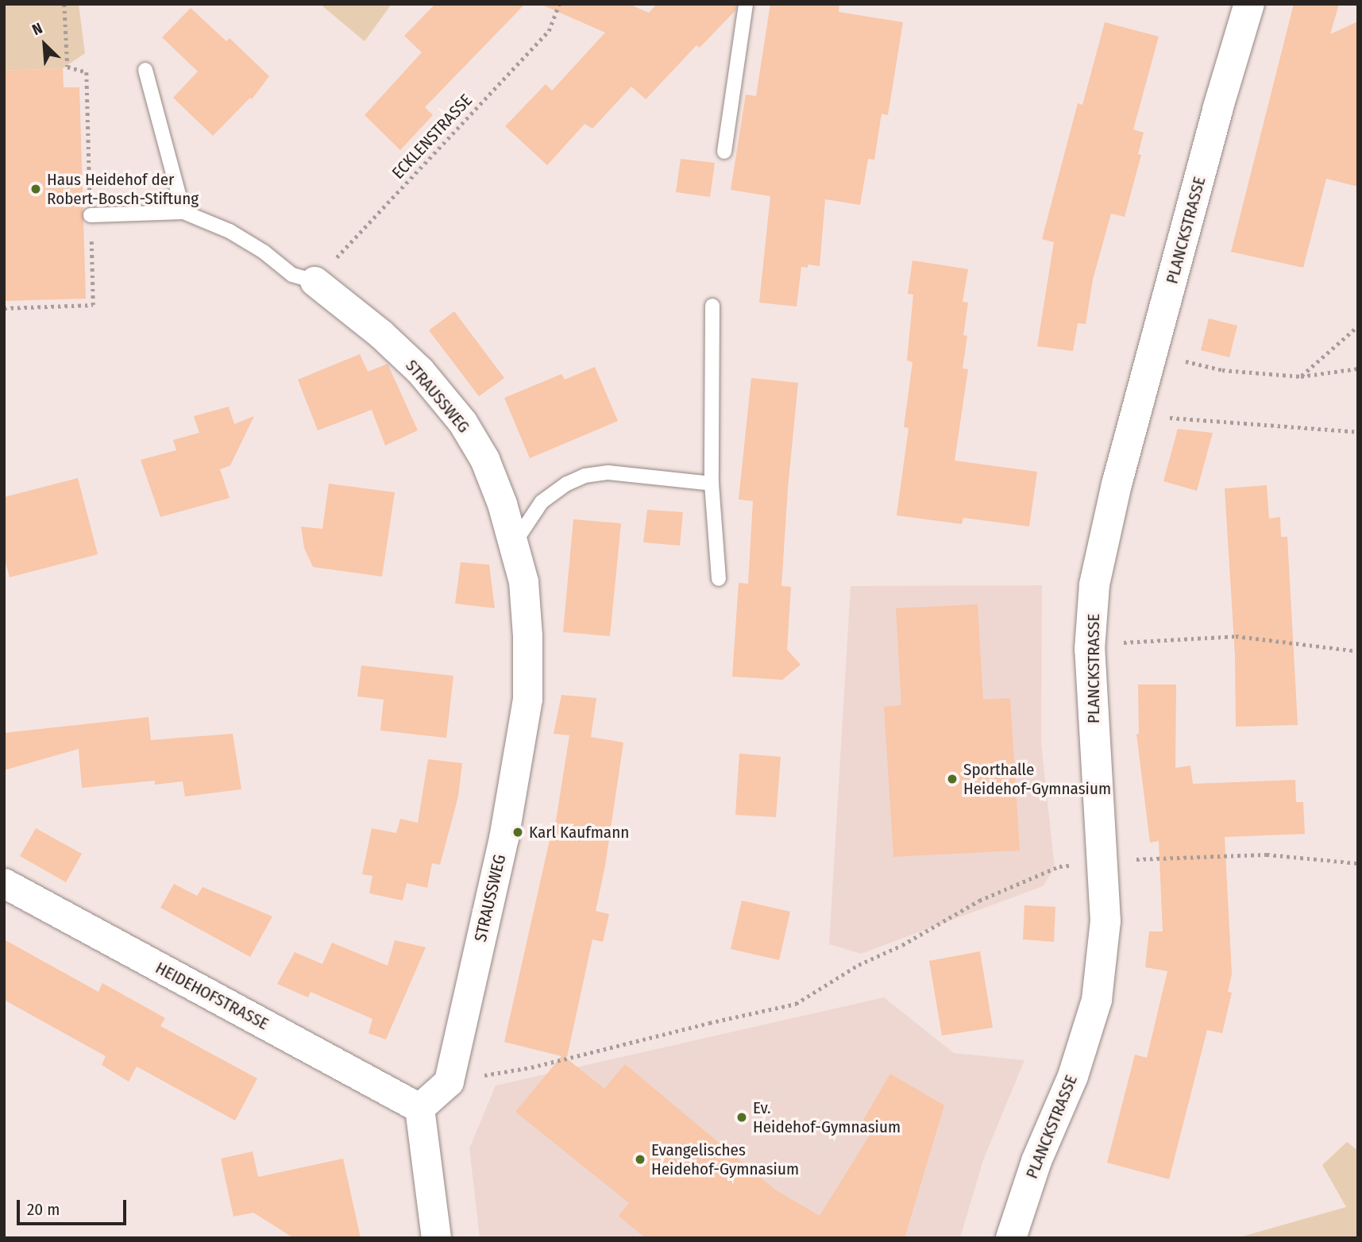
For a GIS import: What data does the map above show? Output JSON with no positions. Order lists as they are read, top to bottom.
{
  "streets": {
    "main road": ["PLANCKSTRASSE"],
    "street": ["STRAUSSWEG", "HEIDEHOFSTRASSE"],
    "path": ["ECKLENSTRASSE"]
  },
  "crossings": [
    ["ECKLENSTRASSE", "STRAUSSWEG"]
  ],
  "places": [
    "Haus Heidehof der Robert-Bosch-Stiftung",
    "Sporthalle Heidehof-Gymnasium",
    "Karl Kaufmann",
    "Ev. Heidehof-Gymnasium",
    "Evangelisches Heidehof-Gymnasium"
  ],
  "scale_bar": "20 m",
  "north": "top left"
}
